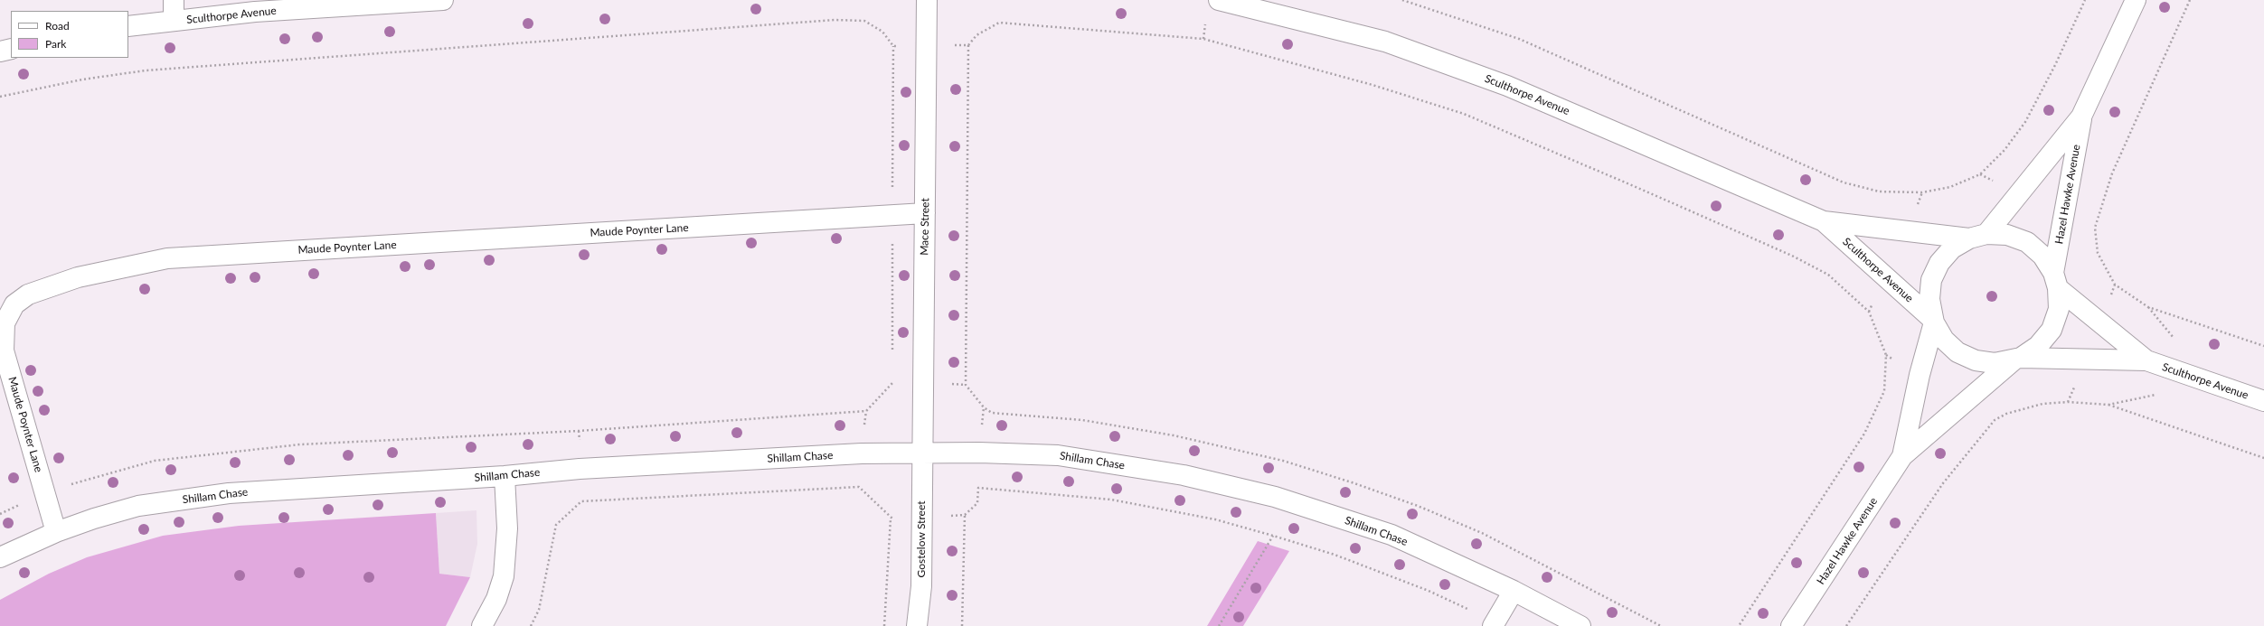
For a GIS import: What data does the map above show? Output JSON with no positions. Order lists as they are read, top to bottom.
{
  "streets": {
    "street": [
      "Sculthorpe Avenue",
      "Hazel Hawke Avenue",
      "Mace Street",
      "Maude Poynter Lane",
      "Shillam Chase",
      "Gostelow Street"
    ]
  },
  "crossings": [
    ["Sculthorpe Avenue", "Hazel Hawke Avenue"],
    ["Mace Street", "Maude Poynter Lane"],
    ["Mace Street", "Shillam Chase"],
    ["Mace Street", "Gostelow Street"],
    ["Maude Poynter Lane", "Shillam Chase"],
    ["Shillam Chase", "Gostelow Street"]
  ],
  "legend": ["Road", "Park"]
}
